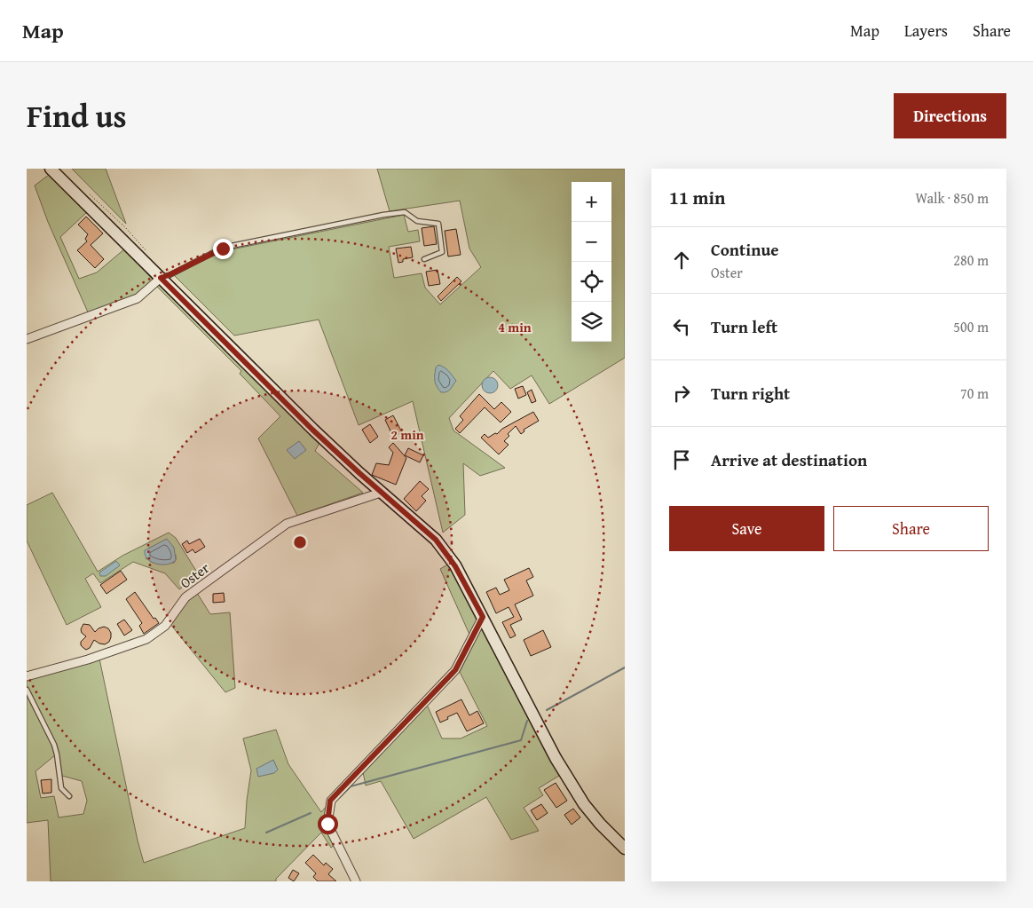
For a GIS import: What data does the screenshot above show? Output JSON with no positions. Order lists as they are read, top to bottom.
{
  "streets": {
    "street": ["Oster"]
  },
  "page": {
    "header": "Map",
    "nav": ["Map", "Layers", "Share"],
    "title": "Find us",
    "buttons": [
      "Directions",
      ["Save", "Share"]
    ],
    "heading": ["11 min", "Walk · 850 m"],
    "map_buttons": ["+", "−"],
    "list": [
      ["Continue", "Oster", "280 m"],
      ["Turn left", "500 m"],
      ["Turn right", "70 m"],
      "Arrive at destination"
    ]
  },
  "rings": ["4 min", "2 min"]
}
